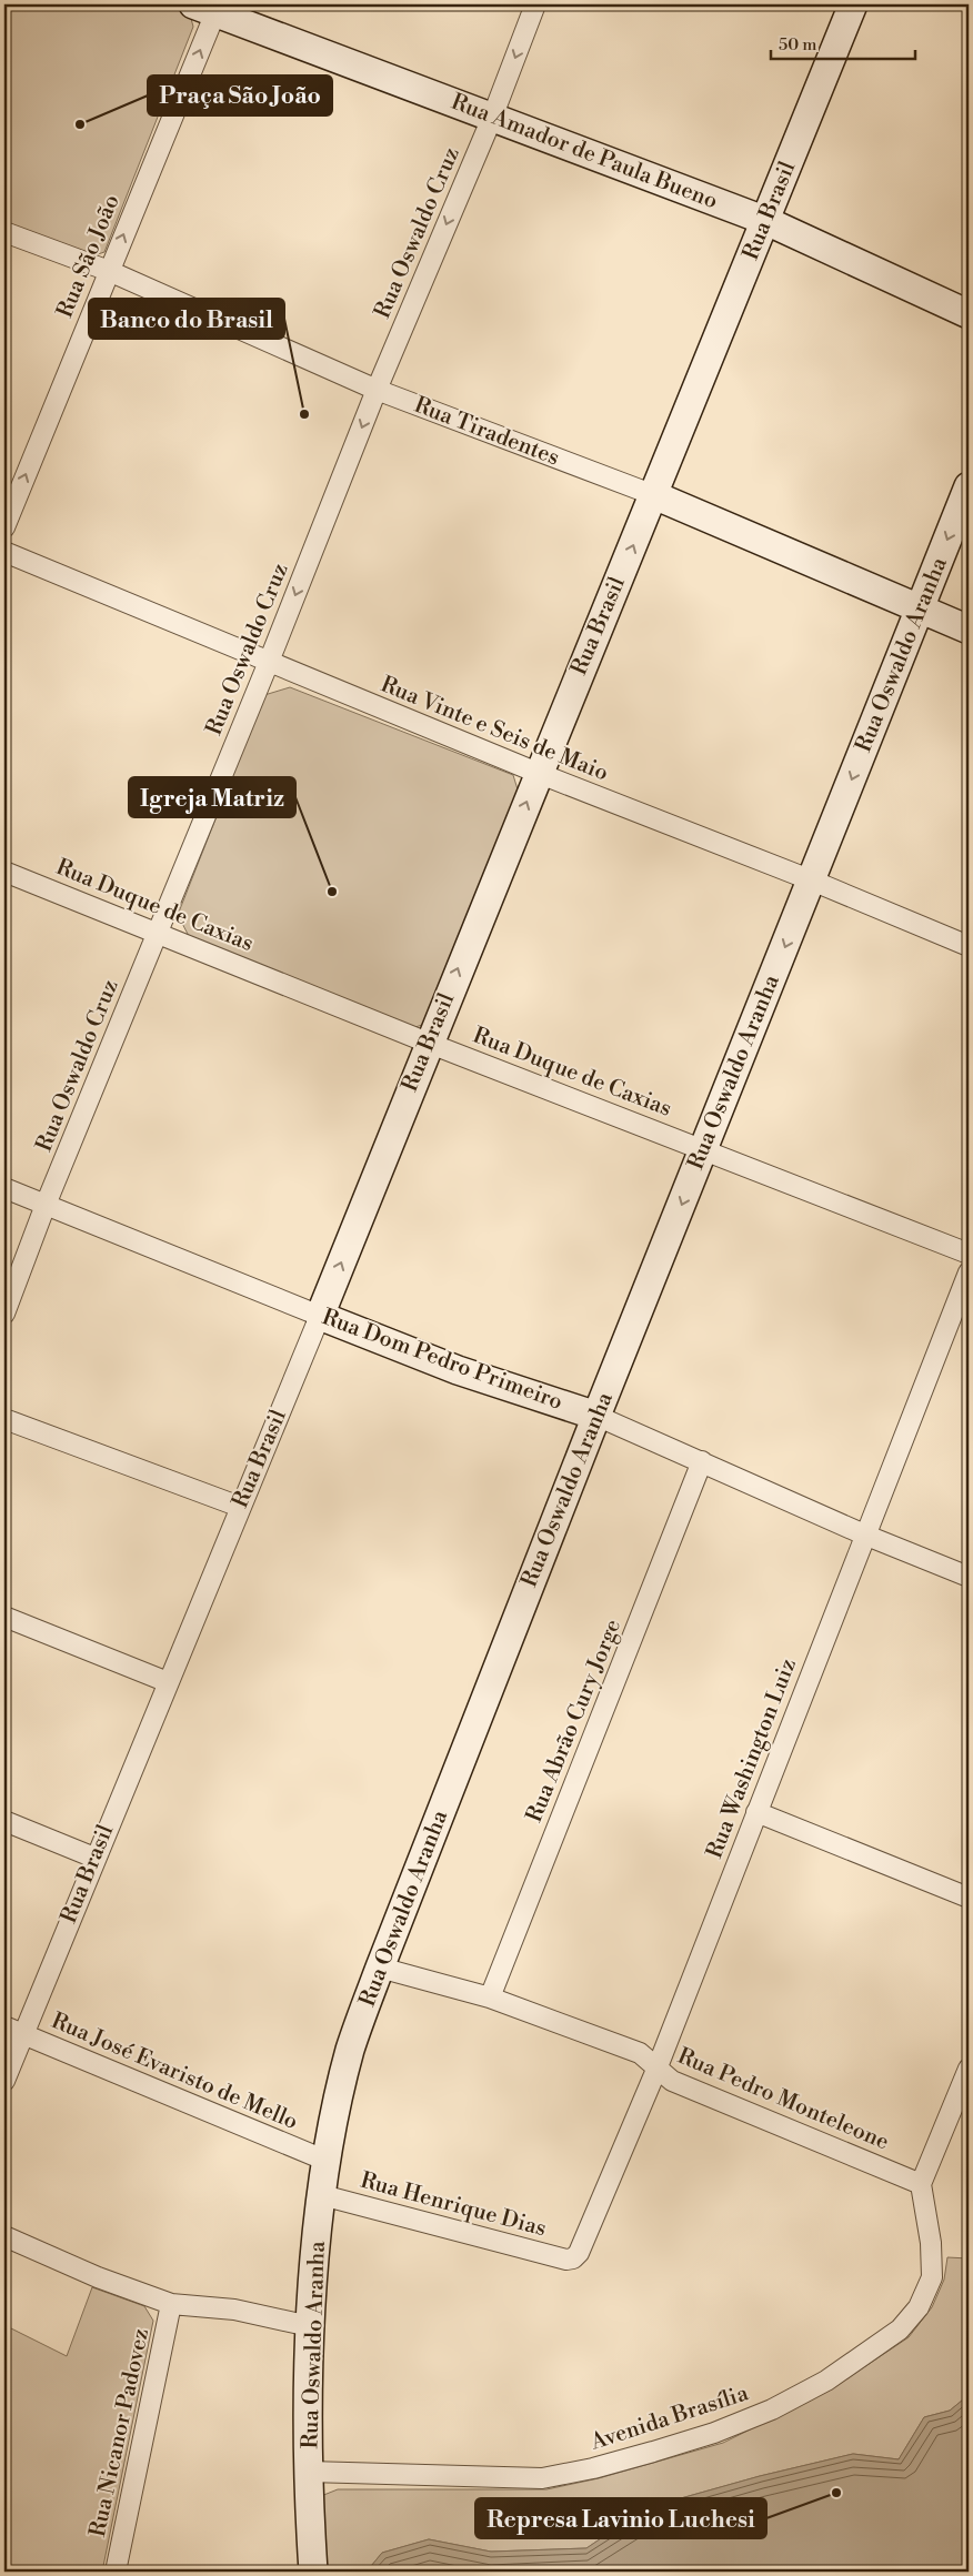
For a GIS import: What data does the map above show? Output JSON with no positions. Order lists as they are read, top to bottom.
{
  "streets": {
    "street": [
      "Rua Amador de Paula Bueno",
      "Rua Brasil",
      "Rua Oswaldo Cruz",
      "Rua São João",
      "Rua Tiradentes",
      "Rua Oswaldo Aranha",
      "Rua Vinte e Seis de Maio",
      "Rua Duque de Caxias",
      "Rua Dom Pedro Primeiro",
      "Rua Abrão Cury Jorge",
      "Rua Washington Luiz",
      "Rua José Evaristo de Mello",
      "Rua Pedro Monteleone",
      "Rua Henrique Dias",
      "Avenida Brasília",
      "Rua Nicanor Padovez"
    ]
  },
  "crossings": [
    ["Rua Amador de Paula Bueno", "Rua Brasil"],
    ["Rua Amador de Paula Bueno", "Rua Oswaldo Cruz"],
    ["Rua Amador de Paula Bueno", "Rua São João"],
    ["Rua Brasil", "Rua Tiradentes"],
    ["Rua Brasil", "Rua Vinte e Seis de Maio"],
    ["Rua Brasil", "Rua Duque de Caxias"],
    ["Rua Brasil", "Rua Dom Pedro Primeiro"],
    ["Rua Brasil", "Rua José Evaristo de Mello"],
    ["Rua Oswaldo Cruz", "Rua Tiradentes"],
    ["Rua Oswaldo Cruz", "Rua Vinte e Seis de Maio"],
    ["Rua Oswaldo Cruz", "Rua Duque de Caxias"],
    ["Rua Oswaldo Cruz", "Rua Dom Pedro Primeiro"],
    ["Rua São João", "Rua Tiradentes"],
    ["Rua Tiradentes", "Rua Oswaldo Aranha"],
    ["Rua Oswaldo Aranha", "Rua Vinte e Seis de Maio"],
    ["Rua Oswaldo Aranha", "Rua Duque de Caxias"],
    ["Rua Oswaldo Aranha", "Rua Dom Pedro Primeiro"],
    ["Rua Oswaldo Aranha", "Rua José Evaristo de Mello"],
    ["Rua Oswaldo Aranha", "Rua Pedro Monteleone"],
    ["Rua Oswaldo Aranha", "Rua Henrique Dias"],
    ["Rua Oswaldo Aranha", "Avenida Brasília"],
    ["Rua Dom Pedro Primeiro", "Rua Abrão Cury Jorge"],
    ["Rua Dom Pedro Primeiro", "Rua Washington Luiz"],
    ["Rua Abrão Cury Jorge", "Rua Pedro Monteleone"],
    ["Rua Washington Luiz", "Rua Pedro Monteleone"],
    ["Rua Washington Luiz", "Rua Henrique Dias"],
    ["Rua Pedro Monteleone", "Avenida Brasília"]
  ],
  "one_way": [
    "Rua Brasil",
    "Rua Oswaldo Cruz",
    "Rua São João",
    "Rua Oswaldo Aranha"
  ],
  "places": [
    "Praça São João",
    "Banco do Brasil",
    "Igreja Matriz",
    "Represa Lavinio Luchesi"
  ],
  "scale_bar": "50 m"
}
